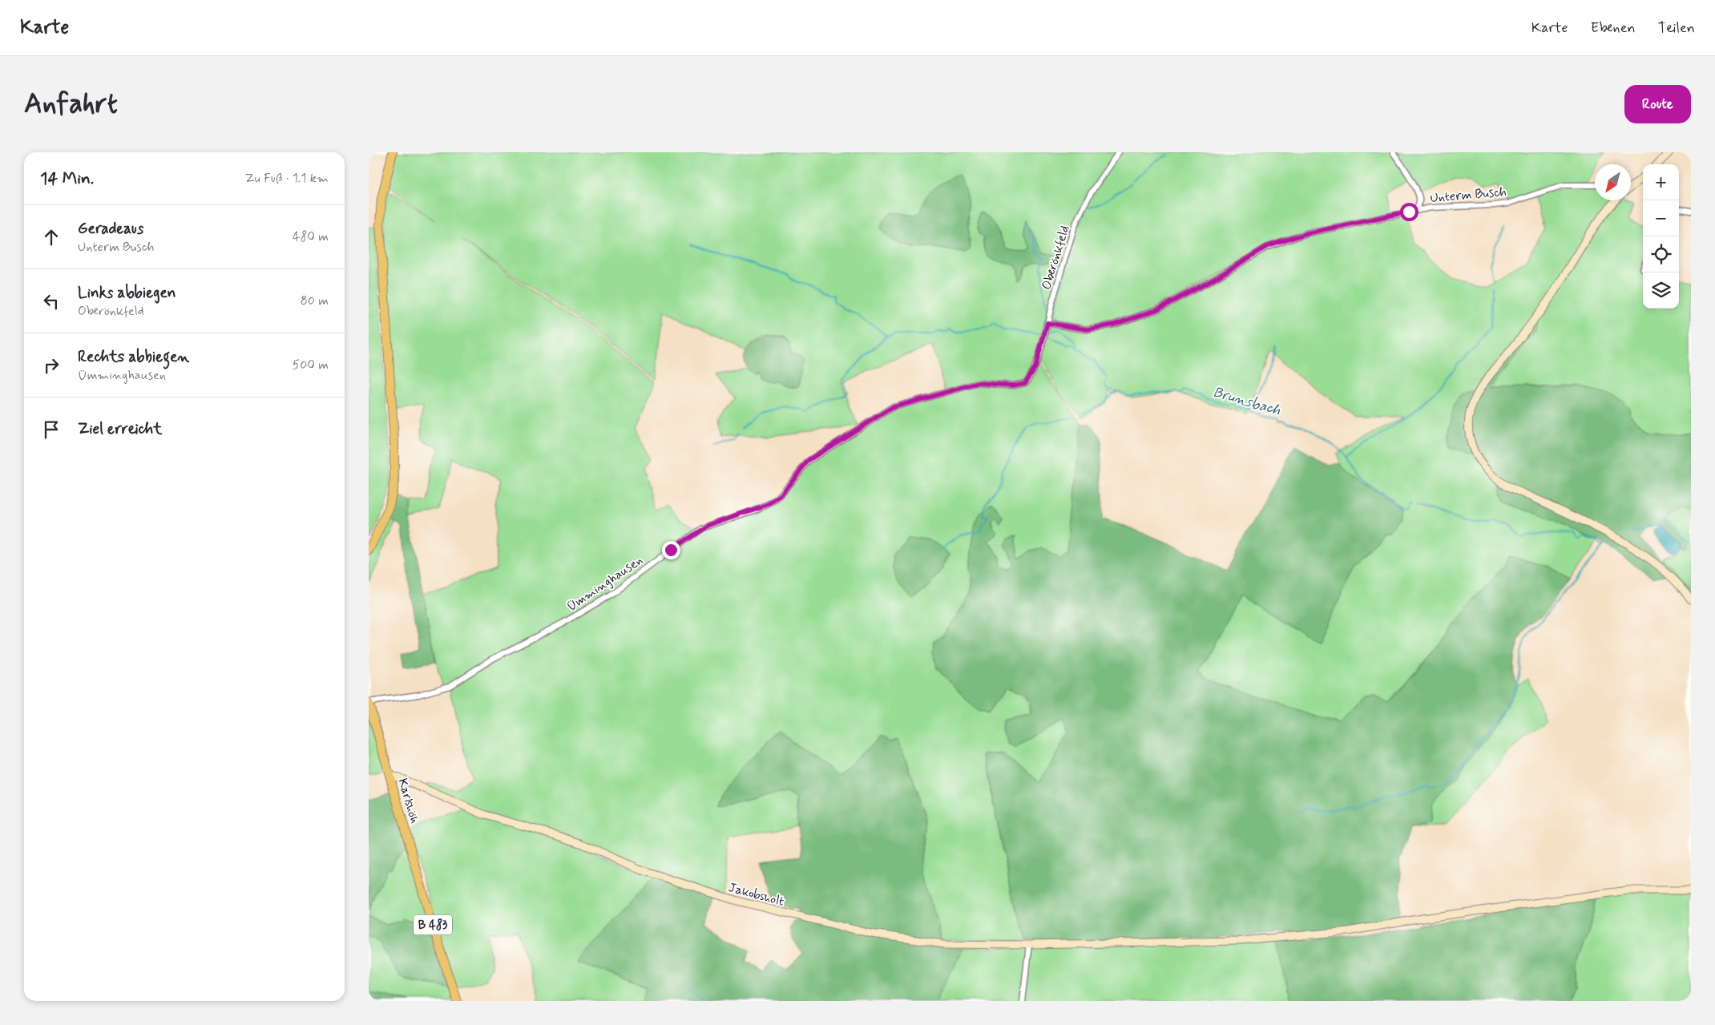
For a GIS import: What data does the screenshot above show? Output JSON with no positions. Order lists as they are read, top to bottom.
{
  "streets": {
    "main road": ["Karlshöh", "Jakobsholt", "B 483"],
    "street": ["Unterm Busch", "Oberönkfeld", "Ümminghausen"]
  },
  "crossings": [
    ["Unterm Busch", "Oberönkfeld"],
    ["Oberönkfeld", "Ümminghausen"],
    ["Ümminghausen", "B 483"],
    ["Karlshöh", "Jakobsholt"],
    ["Karlshöh", "B 483"]
  ],
  "water": ["Brunsbach"],
  "north": "bottom left",
  "page": {
    "header": "Karte",
    "nav": ["Karte", "Ebenen", "Teilen"],
    "buttons": "Route",
    "title": "Anfahrt",
    "heading": ["14 Min.", "Zu Fuß · 1.1 km"],
    "map_buttons": ["+", "−"],
    "list": [
      ["Geradeaus", "Unterm Busch", "480 m"],
      ["Links abbiegen", "Oberönkfeld", "80 m"],
      ["Rechts abbiegen", "Ümminghausen", "500 m"],
      "Ziel erreicht"
    ]
  }
}
